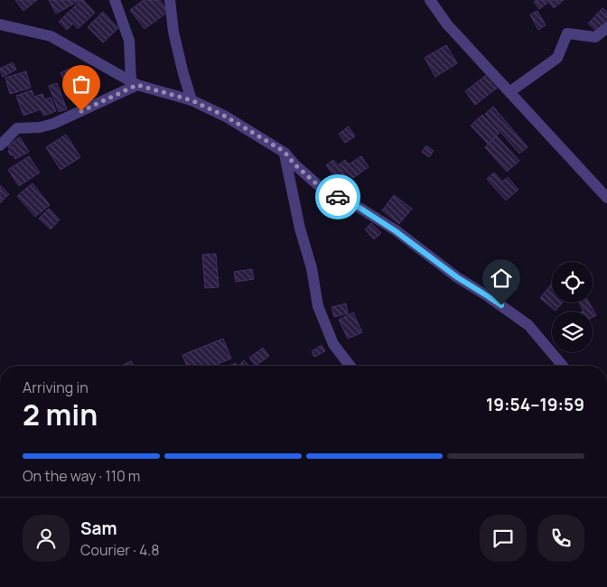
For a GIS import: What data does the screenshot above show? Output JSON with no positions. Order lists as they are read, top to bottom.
{
  "page": {
    "heading": ["2 min", "Arriving in", "19:54–19:59"],
    "panel": ["Sam", "Courier · 4.8"],
    "bar": "On the way · 110 m"
  }
}
